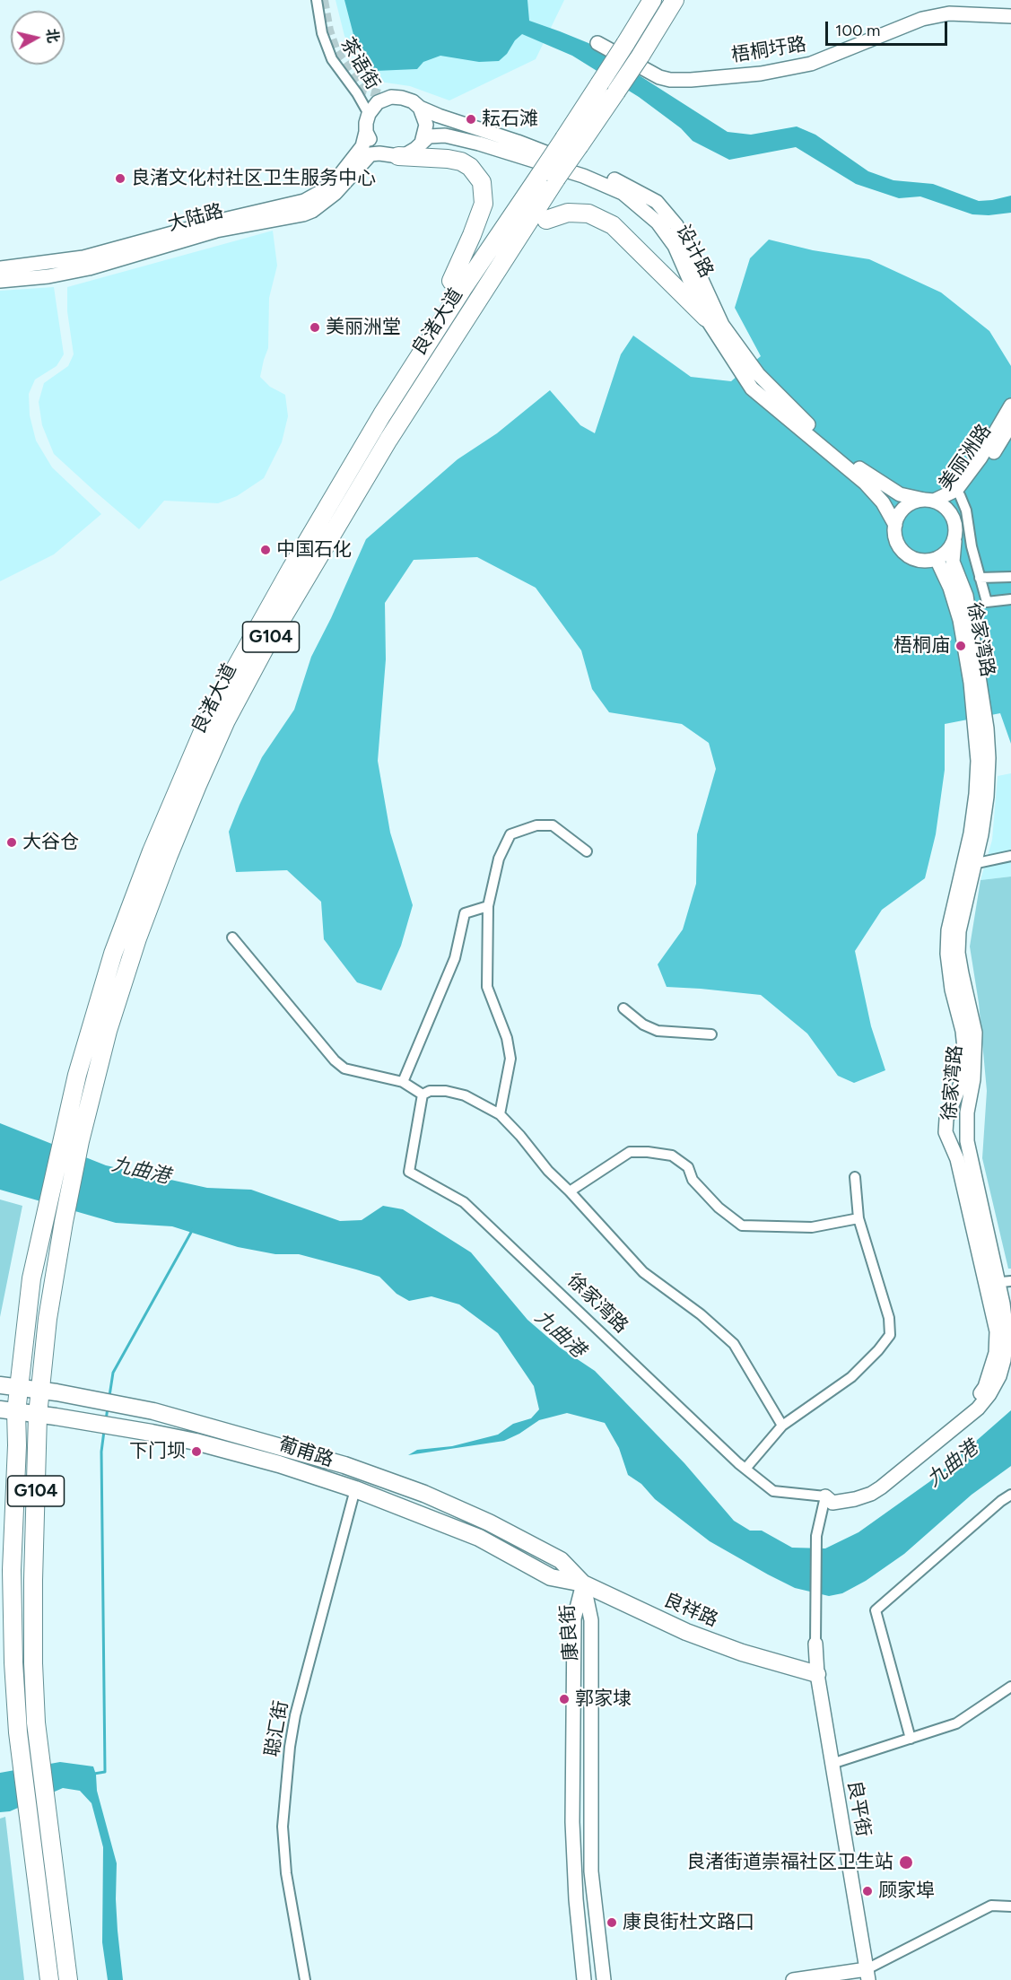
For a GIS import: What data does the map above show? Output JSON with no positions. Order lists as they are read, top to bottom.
{
  "streets": {
    "highway": ["良渚大道", "G104"],
    "main road": [
      "梧桐圩路",
      "大陆路",
      "设计路",
      "美丽洲路",
      "徐家湾路",
      "葡甫路",
      "良祥路",
      "康良街",
      "良平街"
    ],
    "street": ["茶语街", "聪汇街"]
  },
  "crossings": [
    ["茶语街", "大陆路"],
    ["茶语街", "设计路"],
    ["大陆路", "设计路"],
    ["设计路", "美丽洲路"],
    ["设计路", "徐家湾路"],
    ["良渚大道", "G104"],
    ["良渚大道", "葡甫路"],
    ["美丽洲路", "徐家湾路"],
    ["G104", "葡甫路"],
    ["葡甫路", "良祥路"],
    ["葡甫路", "康良街"],
    ["葡甫路", "聪汇街"],
    ["良祥路", "康良街"],
    ["良祥路", "良平街"]
  ],
  "water": ["九曲港"],
  "places": [
    "耘石滩",
    "良渚文化村社区卫生服务中心",
    "美丽洲堂",
    "中国石化",
    "梧桐庙",
    "大谷仓",
    "下门坝",
    "郭家埭",
    "良渚街道崇福社区卫生站",
    "顾家埠",
    "康良街杜文路口"
  ],
  "scale_bar": "100 m",
  "north": "right"
}
